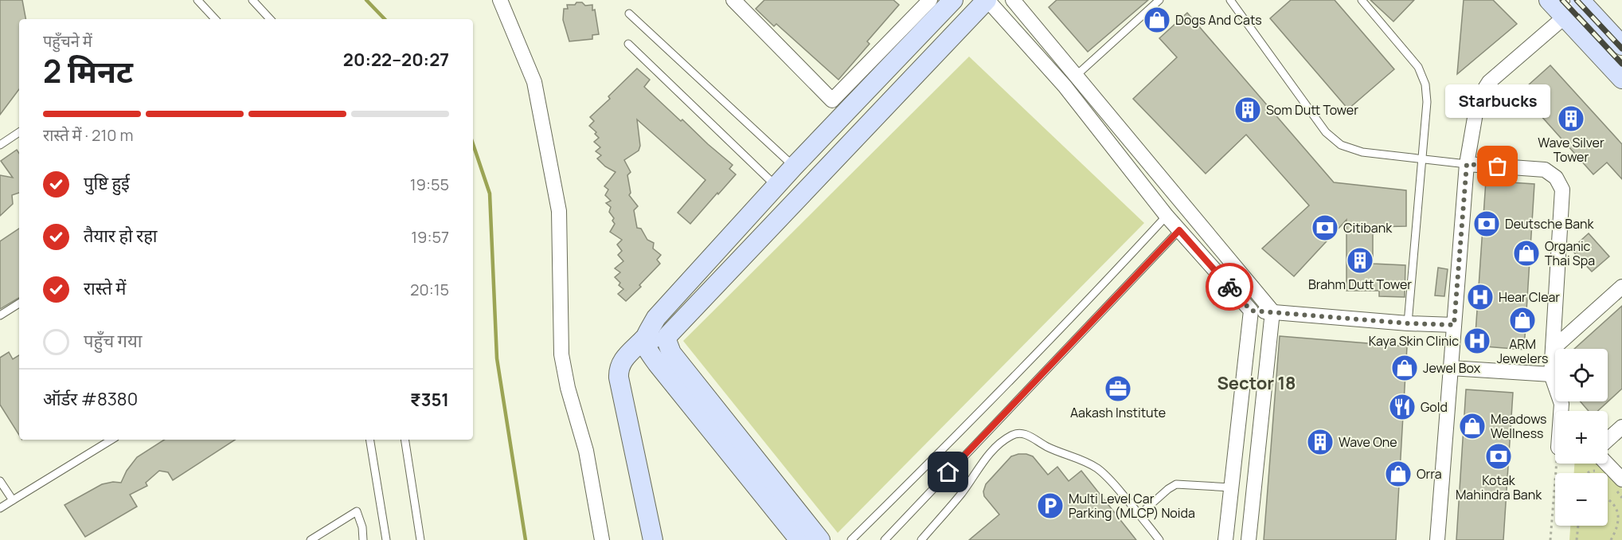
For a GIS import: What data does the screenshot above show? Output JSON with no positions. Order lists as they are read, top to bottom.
{
  "districts": ["Sector 18"],
  "places": {
    "shop": [
      "Dogs And Cats",
      "Organic Thai Spa",
      "ARM Jewelers",
      "Jewel Box",
      "Meadows Wellness",
      "Orra"
    ],
    "building": [
      "Som Dutt Tower",
      "Wave Silver Tower",
      "Brahm Dutt Tower",
      "Wave One"
    ],
    "other": ["Starbucks"],
    "bank": ["Deutsche Bank", "Citibank", "Kotak Mahindra Bank"],
    "hospital": ["Hear Clear", "Kaya Skin Clinic"],
    "office": ["Aakash Institute"],
    "restaurant": ["Gold"],
    "parking": ["Multi Level Car Parking (MLCP) Noida"]
  },
  "page": {
    "heading": ["2 मिनट", "पहुँचने में", "20:22–20:27"],
    "panel": ["ऑर्डर #8380", "₹351"],
    "bubble": "Starbucks",
    "bar": "रास्ते में · 210 m",
    "list": [
      ["पुष्टि हुई", "19:55"],
      ["तैयार हो रहा", "19:57"],
      ["रास्ते में", "20:15"],
      "पहुँच गया"
    ],
    "map_buttons": ["+", "−"]
  }
}
